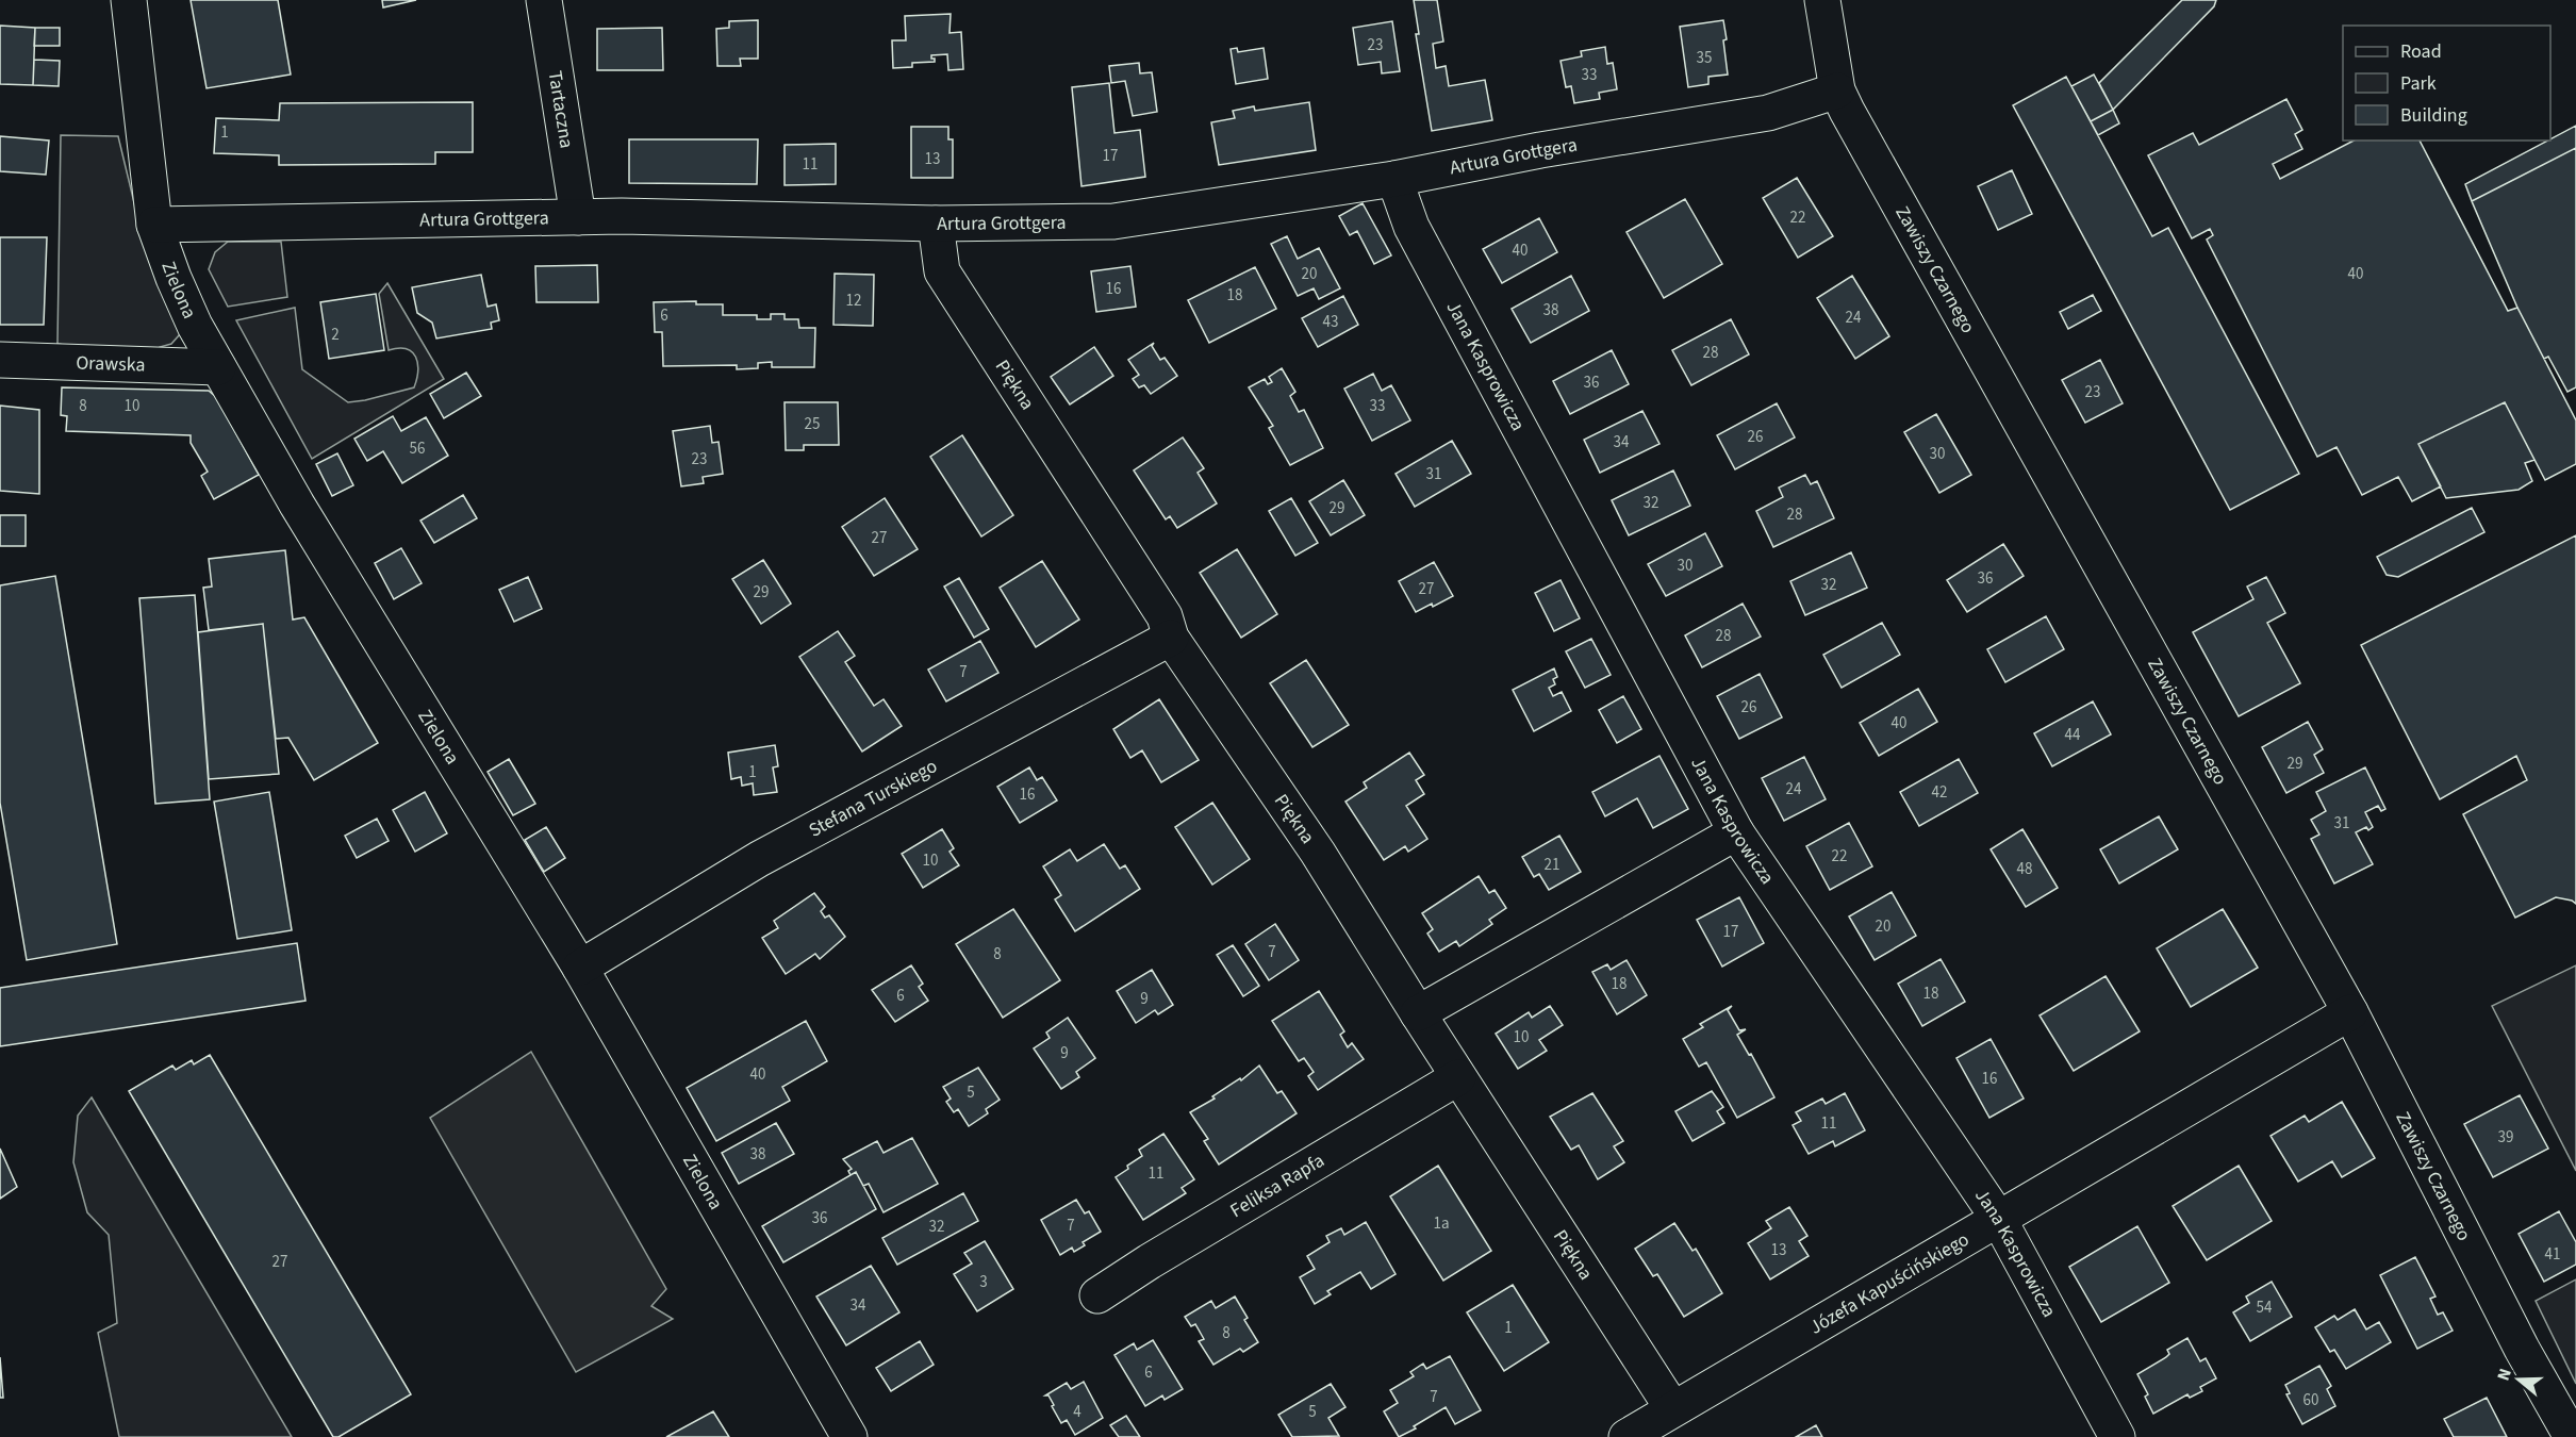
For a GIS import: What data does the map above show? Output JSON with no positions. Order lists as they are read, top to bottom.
{
  "streets": {
    "street": [
      "Tartaczna",
      "Artura Grottgera",
      "Zawiszy Czarnego",
      "Zielona",
      "Orawska",
      "Jana Kasprowicza",
      "Piękna",
      "Stefana Turskiego",
      "Feliksa Rapfa",
      "Józefa Kapuścińskiego"
    ]
  },
  "crossings": [
    ["Tartaczna", "Artura Grottgera"],
    ["Artura Grottgera", "Zawiszy Czarnego"],
    ["Artura Grottgera", "Zielona"],
    ["Artura Grottgera", "Jana Kasprowicza"],
    ["Artura Grottgera", "Piękna"],
    ["Zawiszy Czarnego", "Józefa Kapuścińskiego"],
    ["Zielona", "Orawska"],
    ["Zielona", "Stefana Turskiego"],
    ["Jana Kasprowicza", "Józefa Kapuścińskiego"],
    ["Piękna", "Stefana Turskiego"],
    ["Piękna", "Feliksa Rapfa"],
    ["Piękna", "Józefa Kapuścińskiego"]
  ],
  "house_numbers": [
    "23",
    "35",
    "33",
    "1",
    "17",
    "13",
    "11",
    "22",
    "40",
    "20",
    "40",
    "16",
    "18",
    "12",
    "38",
    "6",
    "24",
    "43",
    "2",
    "28",
    "36",
    "23",
    "8",
    "10",
    "33",
    "25",
    "26",
    "34",
    "56",
    "30",
    "23",
    "31",
    "32",
    "29",
    "28",
    "27",
    "30",
    "36",
    "32",
    "27",
    "29",
    "28",
    "7",
    "26",
    "40",
    "44",
    "29",
    "1",
    "24",
    "42",
    "16",
    "31",
    "22",
    "10",
    "21",
    "48",
    "20",
    "17",
    "7",
    "8",
    "18",
    "18",
    "6",
    "9",
    "10",
    "9",
    "40",
    "16",
    "5",
    "11",
    "39",
    "38",
    "11",
    "36",
    "1a",
    "7",
    "32",
    "13",
    "41",
    "27",
    "3",
    "34",
    "54",
    "1",
    "8",
    "6",
    "7",
    "60",
    "4",
    "5"
  ],
  "legend": ["Road", "Park", "Building"],
  "north": "left"
}
